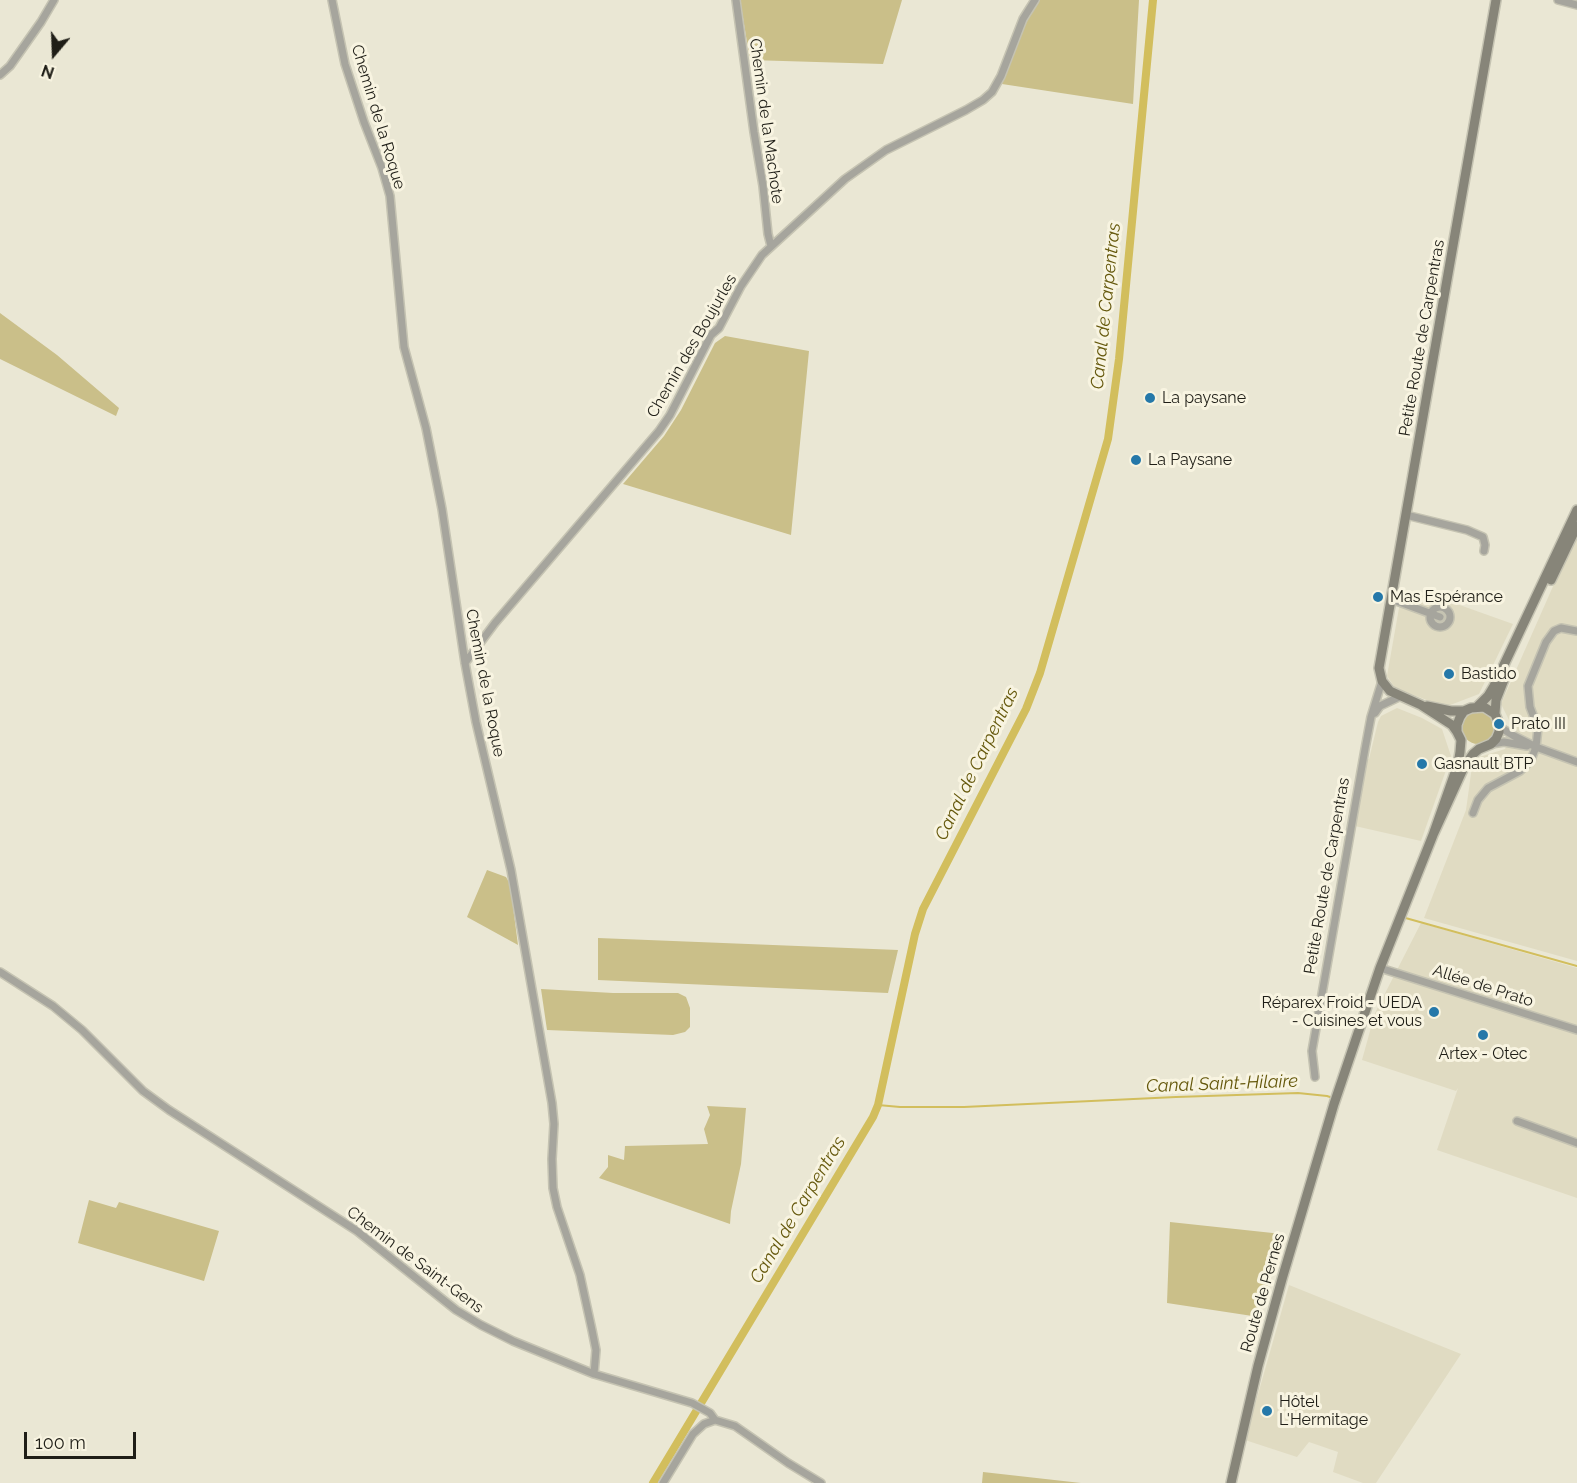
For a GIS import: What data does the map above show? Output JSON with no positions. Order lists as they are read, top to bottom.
{
  "streets": {
    "main road": ["Petite Route de Carpentras", "Route de Pernes"],
    "street": [
      "Chemin de la Roque",
      "Chemin de la Machote",
      "Chemin des Boujurles",
      "Allée de Prato",
      "Chemin de Saint-Gens"
    ]
  },
  "crossings": [
    ["Chemin de la Roque", "Chemin des Boujurles"],
    ["Chemin de la Roque", "Chemin de Saint-Gens"],
    ["Chemin de la Machote", "Chemin des Boujurles"],
    ["Allée de Prato", "Route de Pernes"]
  ],
  "water": ["Canal de Carpentras", "Canal Saint-Hilaire"],
  "places": [
    "La paysane",
    "La Paysane",
    "Mas Espérance",
    "Bastido",
    "Prato III",
    "Gasnault BTP",
    "Réparex Froid - UEDA - Cuisines et vous",
    "Artex - Otec",
    "Hôtel L'Hermitage"
  ],
  "scale_bar": "100 m",
  "north": "bottom"
}
